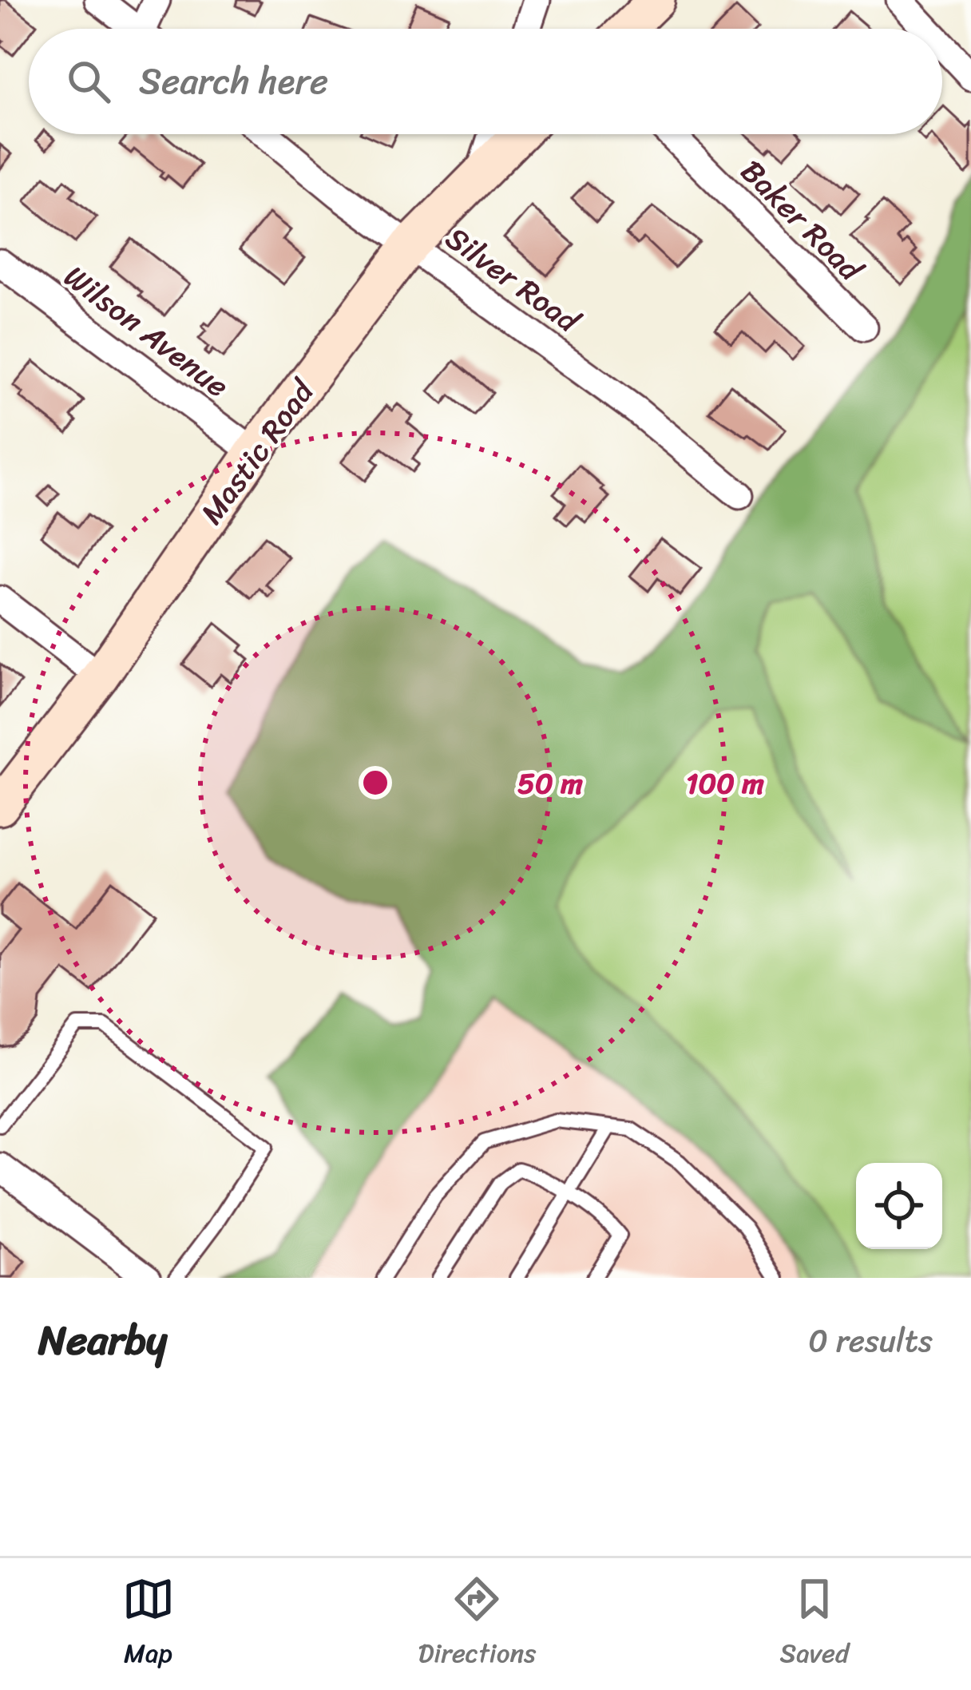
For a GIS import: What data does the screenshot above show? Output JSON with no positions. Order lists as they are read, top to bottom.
{
  "streets": {
    "main road": ["Mastic Road"],
    "street": ["Baker Road", "Silver Road", "Wilson Avenue"]
  },
  "crossings": [
    ["Silver Road", "Mastic Road"],
    ["Wilson Avenue", "Mastic Road"]
  ],
  "page": {
    "search": "Search here",
    "heading": ["Nearby", "0 results"],
    "nav": ["Map", "Directions", "Saved"]
  },
  "rings": ["50 m", "100 m"]
}
